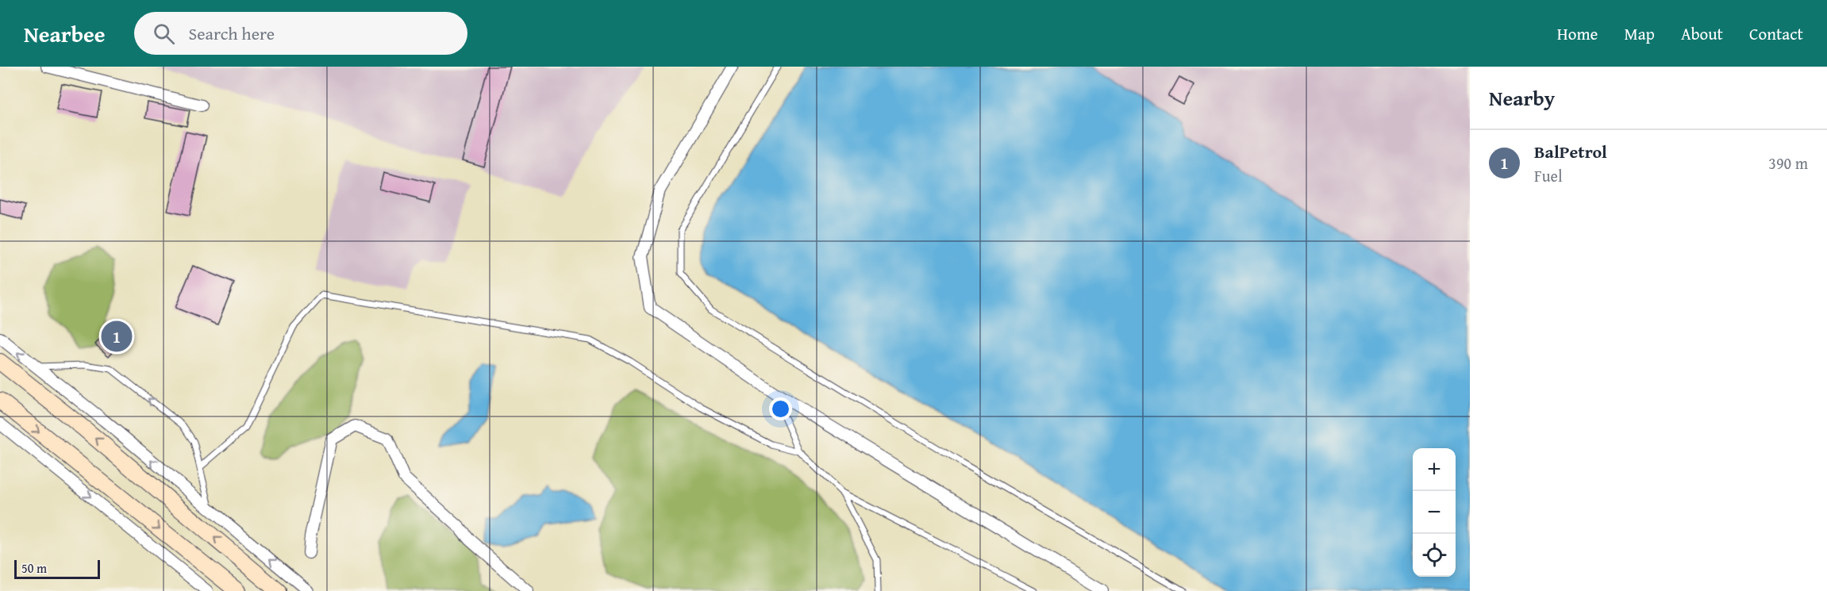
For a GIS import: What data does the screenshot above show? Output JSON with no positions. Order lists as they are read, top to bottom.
{
  "scale_bar": "50 m",
  "page": {
    "header": "Nearbee",
    "search": "Search here",
    "nav": [
      "Home",
      "Map",
      "About",
      "Contact"
    ],
    "heading": "Nearby",
    "list": [
      {
        "mark": "1",
        "name": "BalPetrol",
        "note": "Fuel",
        "value": "390 m"
      }
    ],
    "pins": "1",
    "map_buttons": ["+", "−"],
    "scale": "50 m"
  }
}
